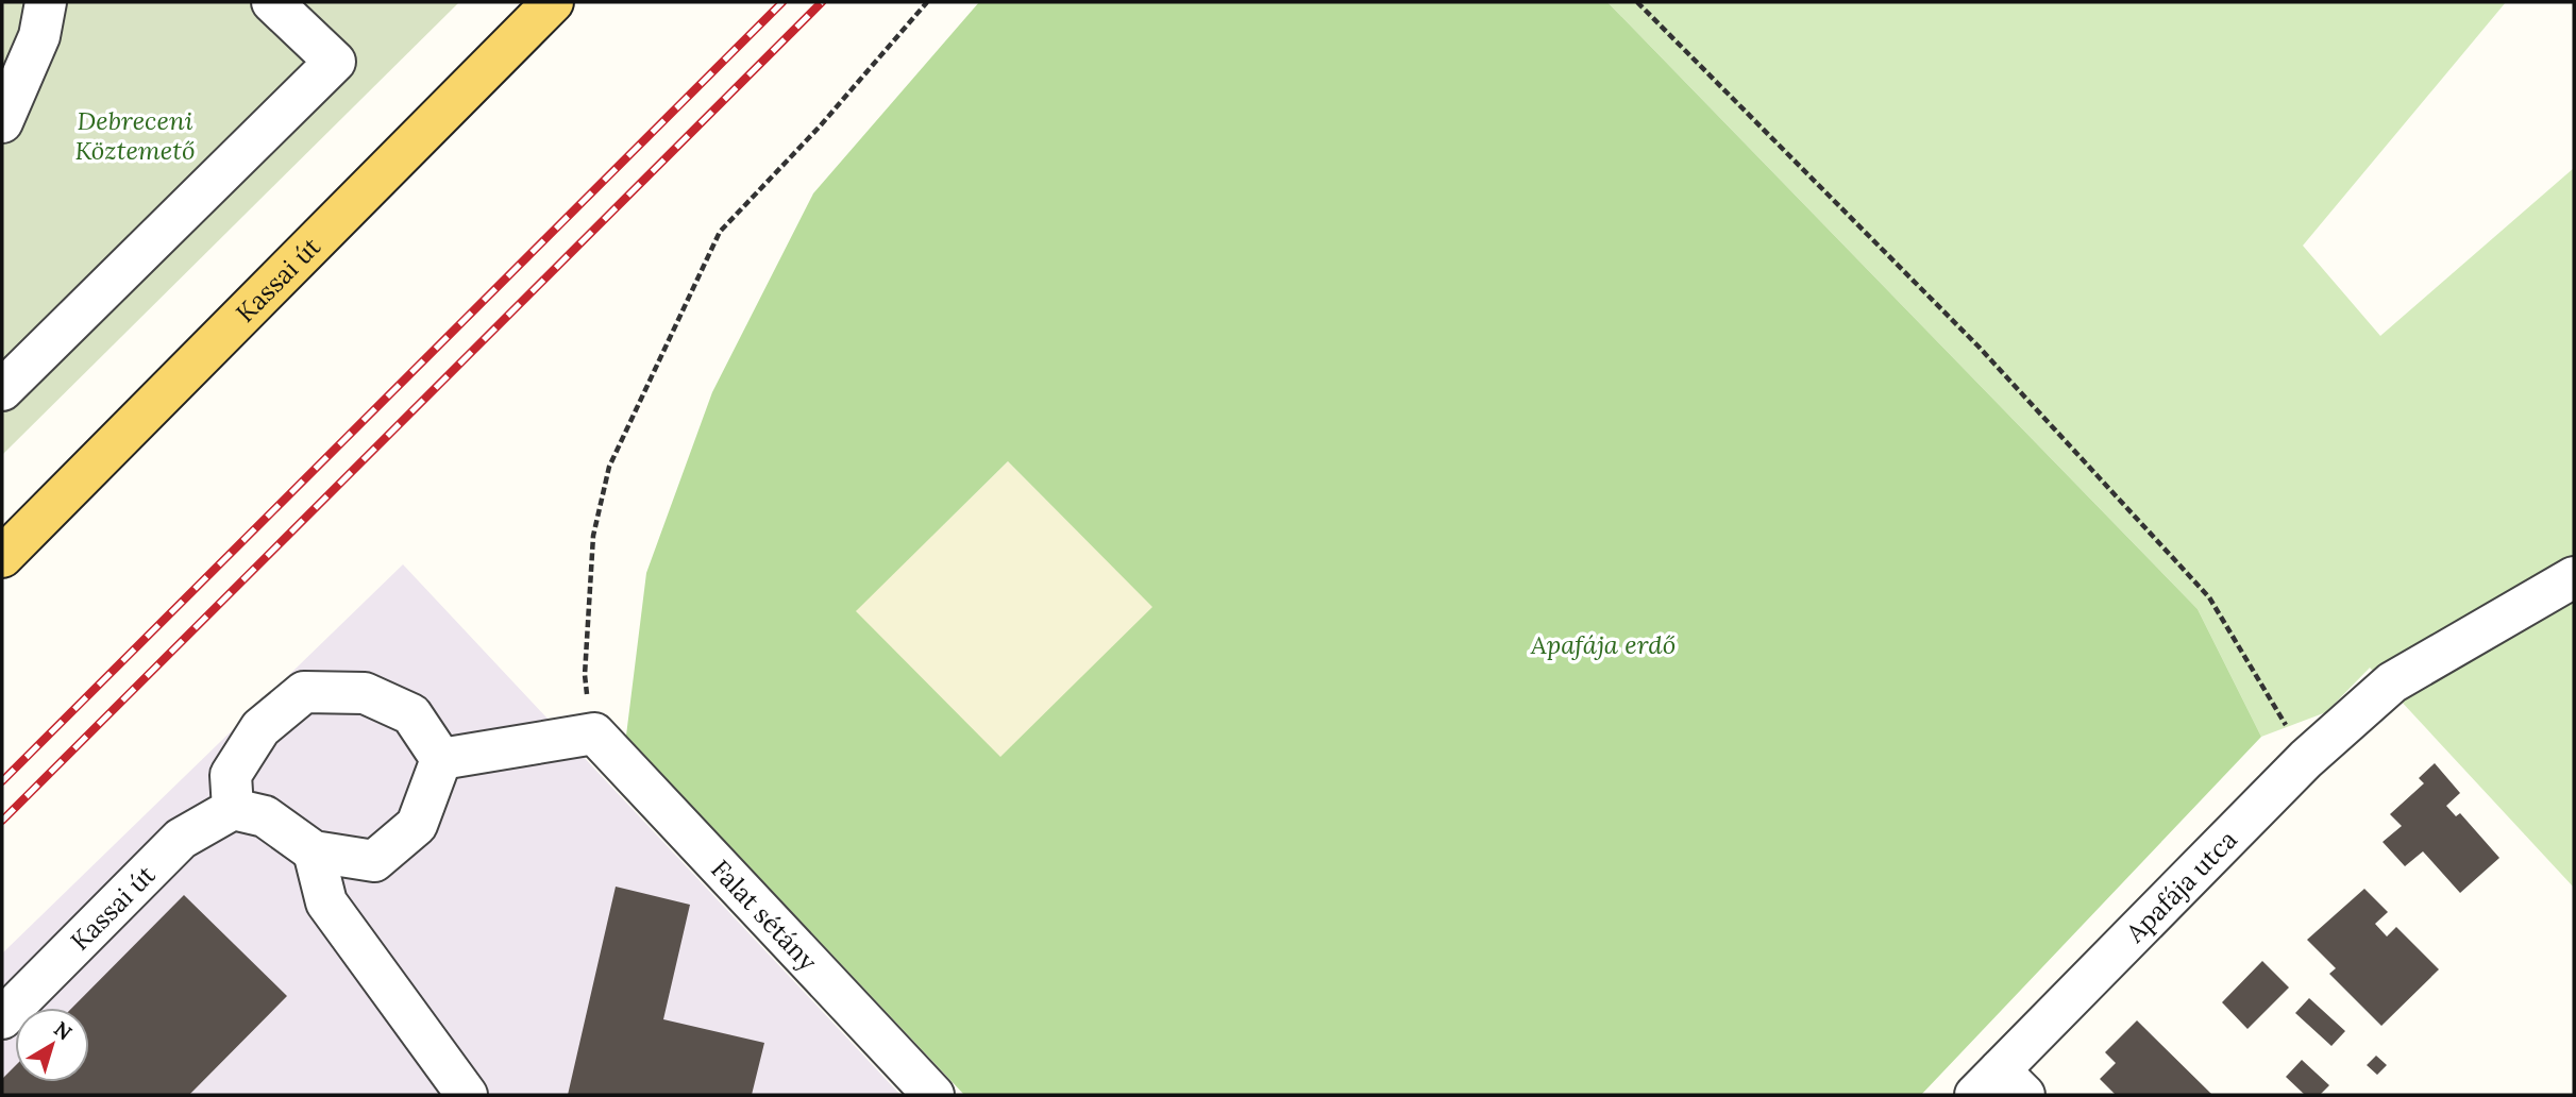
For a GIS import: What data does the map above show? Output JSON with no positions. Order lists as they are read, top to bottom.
{
  "streets": {
    "main road": ["Kassai út"],
    "street": ["Apafája utca", "Falat sétány"]
  },
  "parks": ["Debreceni Köztemető", "Apafája erdő"],
  "north": "top right"
}
